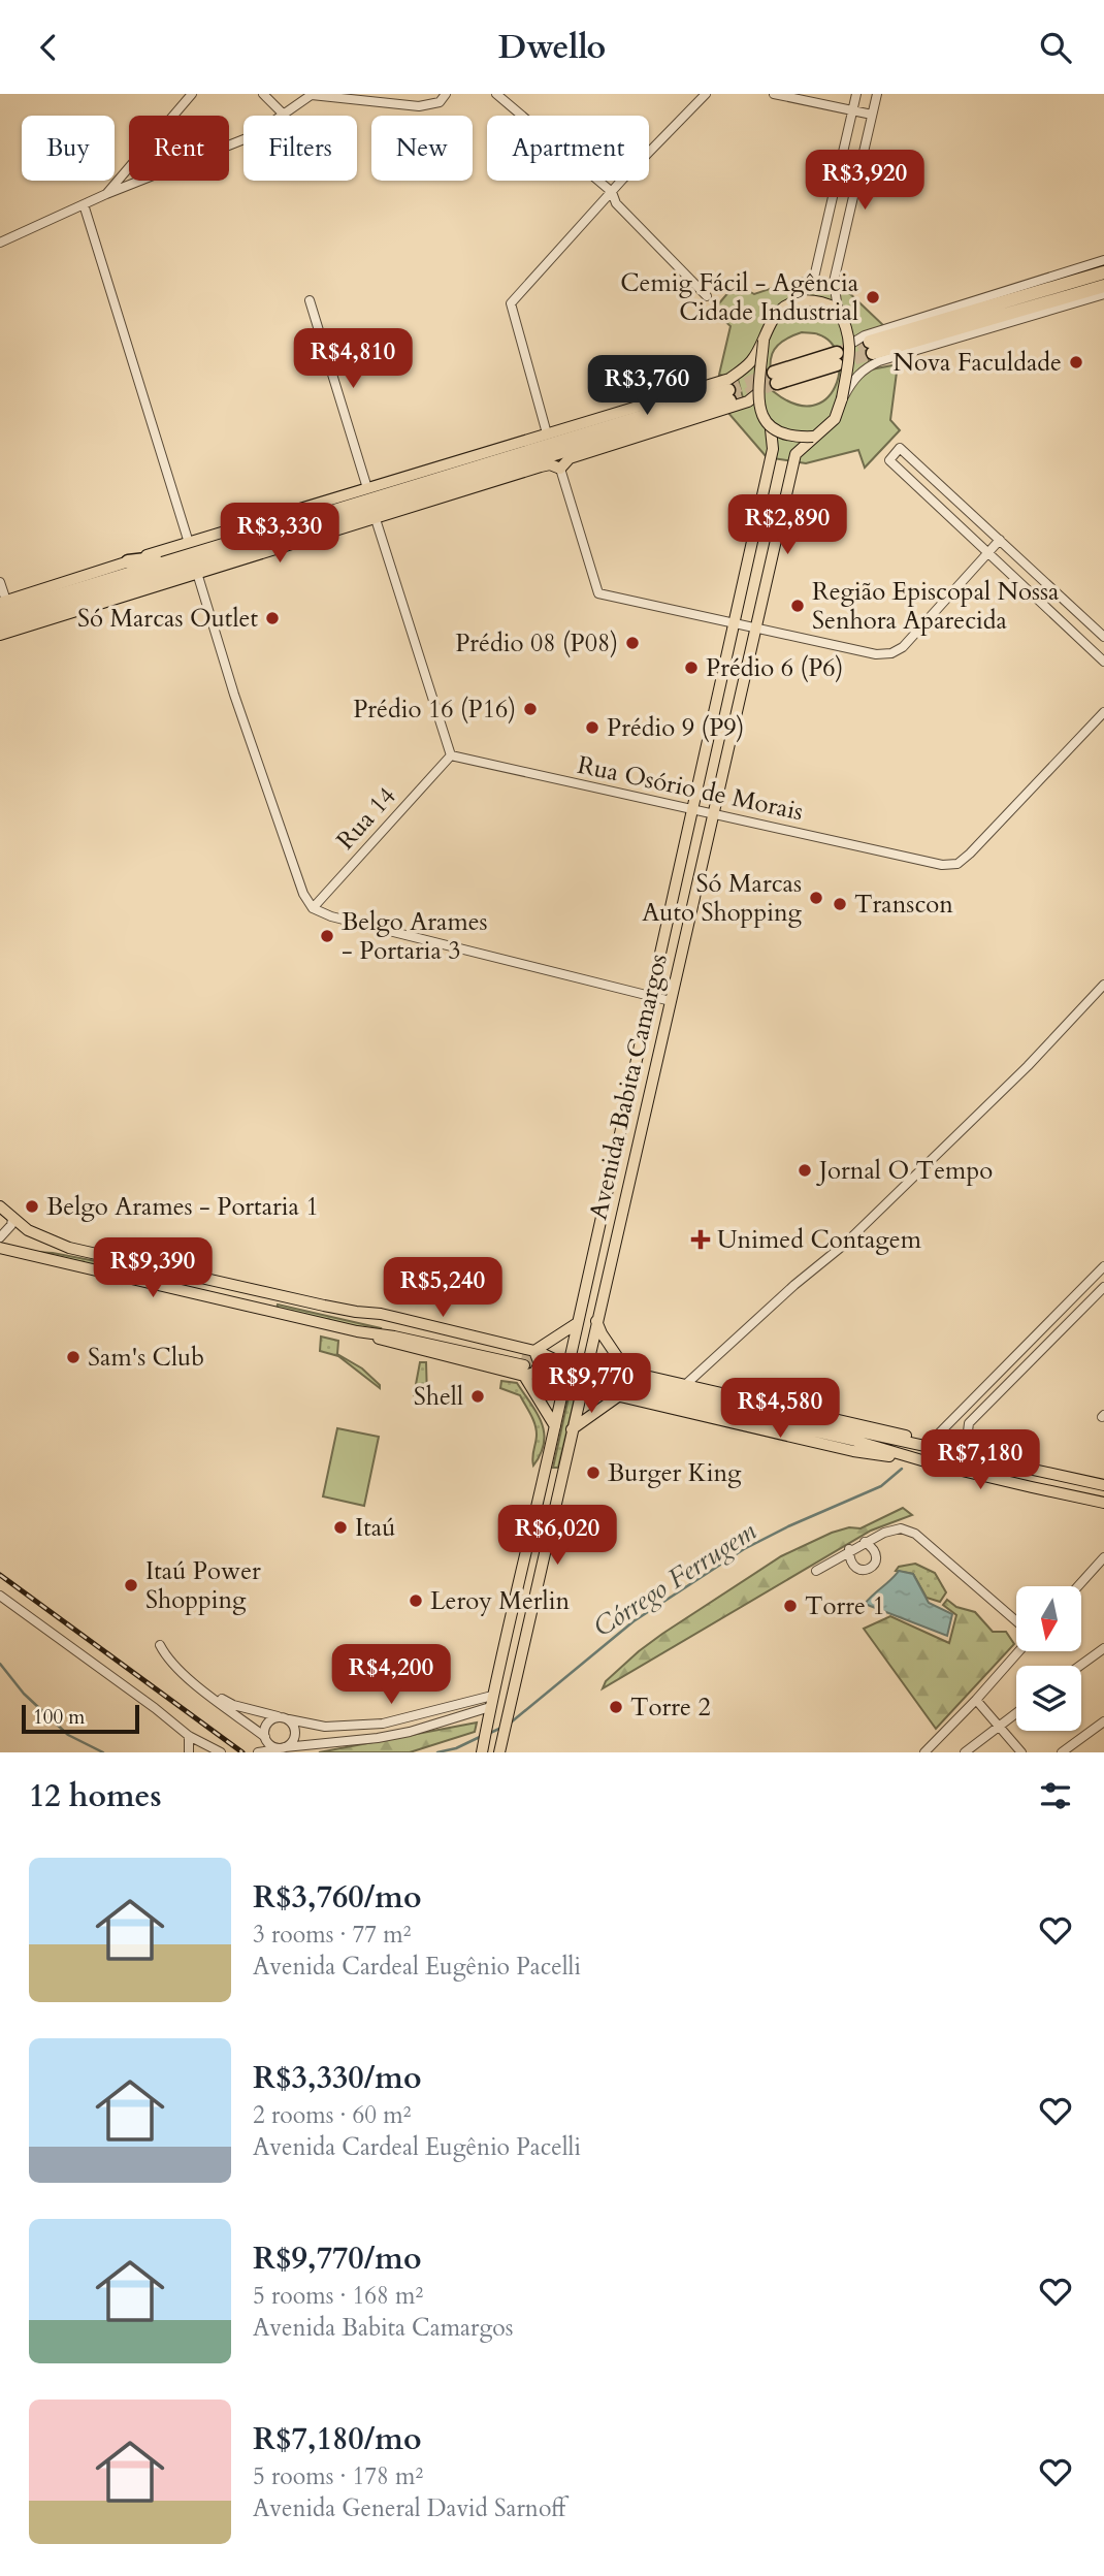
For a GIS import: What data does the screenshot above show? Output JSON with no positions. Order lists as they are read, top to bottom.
{
  "streets": {
    "main road": ["Avenida Babita Camargos"],
    "street": ["Rua Osório de Morais", "Rua 14"]
  },
  "crossings": [
    ["Rua Osório de Morais", "Rua 14"],
    ["Rua Osório de Morais", "Avenida Babita Camargos"]
  ],
  "water": ["Córrego Ferrugem"],
  "places": {
    "other": [
      "Cemig Fácil - Agência Cidade Industrial",
      "Nova Faculdade",
      "Região Episcopal Nossa Senhora Aparecida",
      "Só Marcas Outlet",
      "Prédio 08 (P08)",
      "Prédio 6 (P6)",
      "Prédio 16 (P16)",
      "Prédio 9 (P9)",
      "Só Marcas Auto Shopping",
      "Transcon",
      "Belgo Arames - Portaria 3",
      "Jornal O Tempo",
      "Belgo Arames - Portaria 1",
      "Sam's Club",
      "Shell",
      "Burger King",
      "Itaú",
      "Itaú Power Shopping",
      "Leroy Merlin",
      "Torre 1",
      "Torre 2"
    ],
    "health": ["Unimed Contagem"]
  },
  "scale_bar": "100 m",
  "north": "bottom",
  "page": {
    "header": "Dwello",
    "chip": [
      "Buy",
      "Rent",
      "Filters",
      "New",
      "Apartment"
    ],
    "price": [
      "R$3,920",
      "R$4,810",
      "R$3,760",
      "R$2,890",
      "R$3,330",
      "R$9,390",
      "R$5,240",
      "R$9,770",
      "R$4,580",
      "R$7,180",
      "R$6,020",
      "R$4,200"
    ],
    "scale": "100 m",
    "heading": "12 homes",
    "list": [
      {
        "name": "R$3,760/mo",
        "note": "3 rooms · 77 m² · Avenida Cardeal Eugênio Pacelli"
      },
      {
        "name": "R$3,330/mo",
        "note": "2 rooms · 60 m² · Avenida Cardeal Eugênio Pacelli"
      },
      {
        "name": "R$9,770/mo",
        "note": "5 rooms · 168 m² · Avenida Babita Camargos"
      },
      {
        "name": "R$7,180/mo",
        "note": "5 rooms · 178 m² · Avenida General David Sarnoff"
      }
    ]
  }
}
